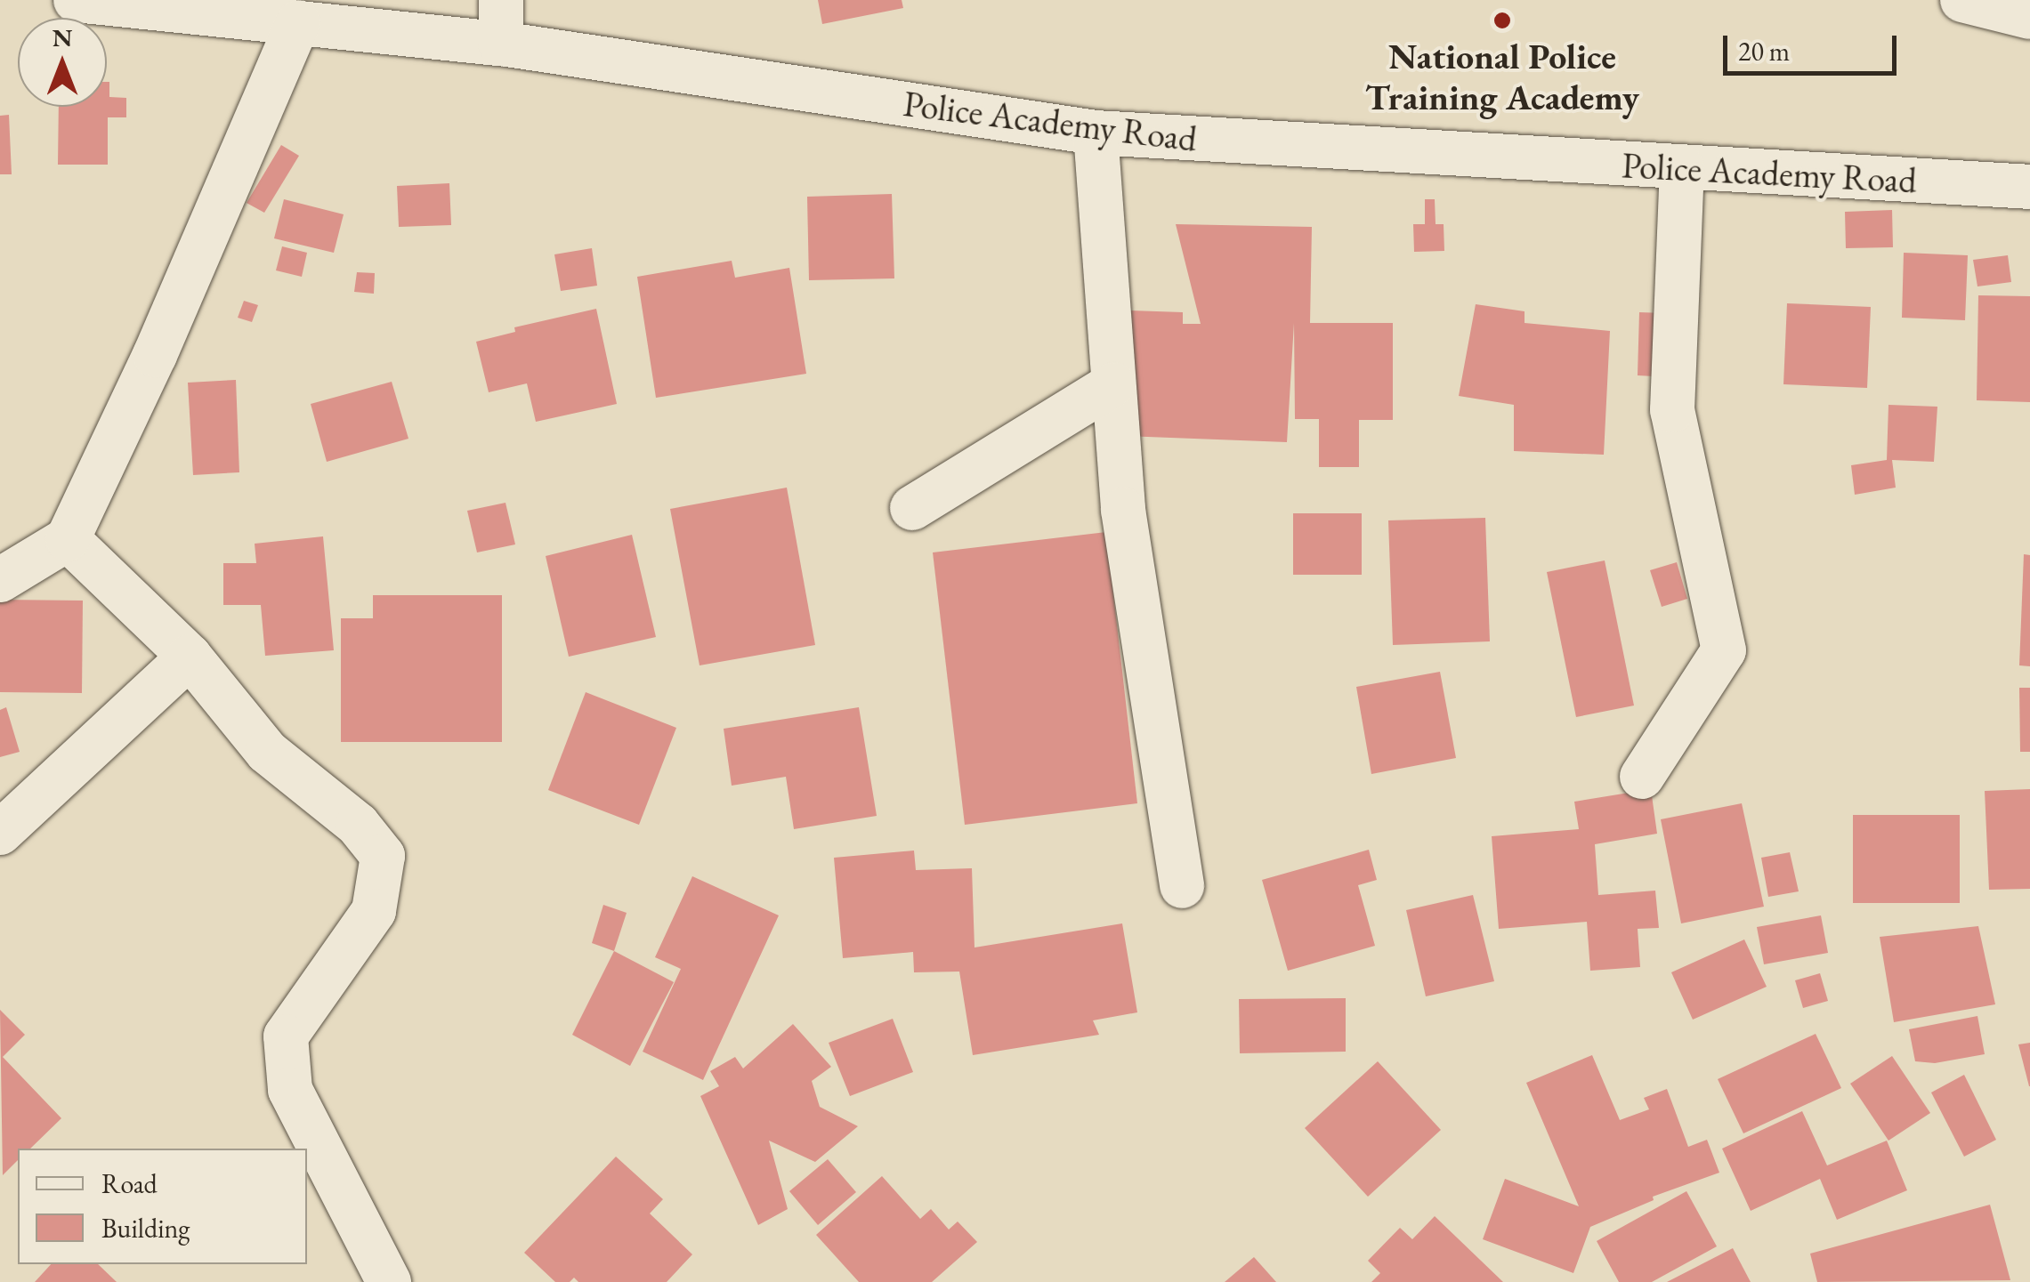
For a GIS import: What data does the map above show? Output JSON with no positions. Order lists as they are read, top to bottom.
{
  "streets": {
    "street": ["Police Academy Road"]
  },
  "places": ["National Police Training Academy"],
  "legend": ["Road", "Building"],
  "scale_bar": "20 m",
  "north": "top"
}
